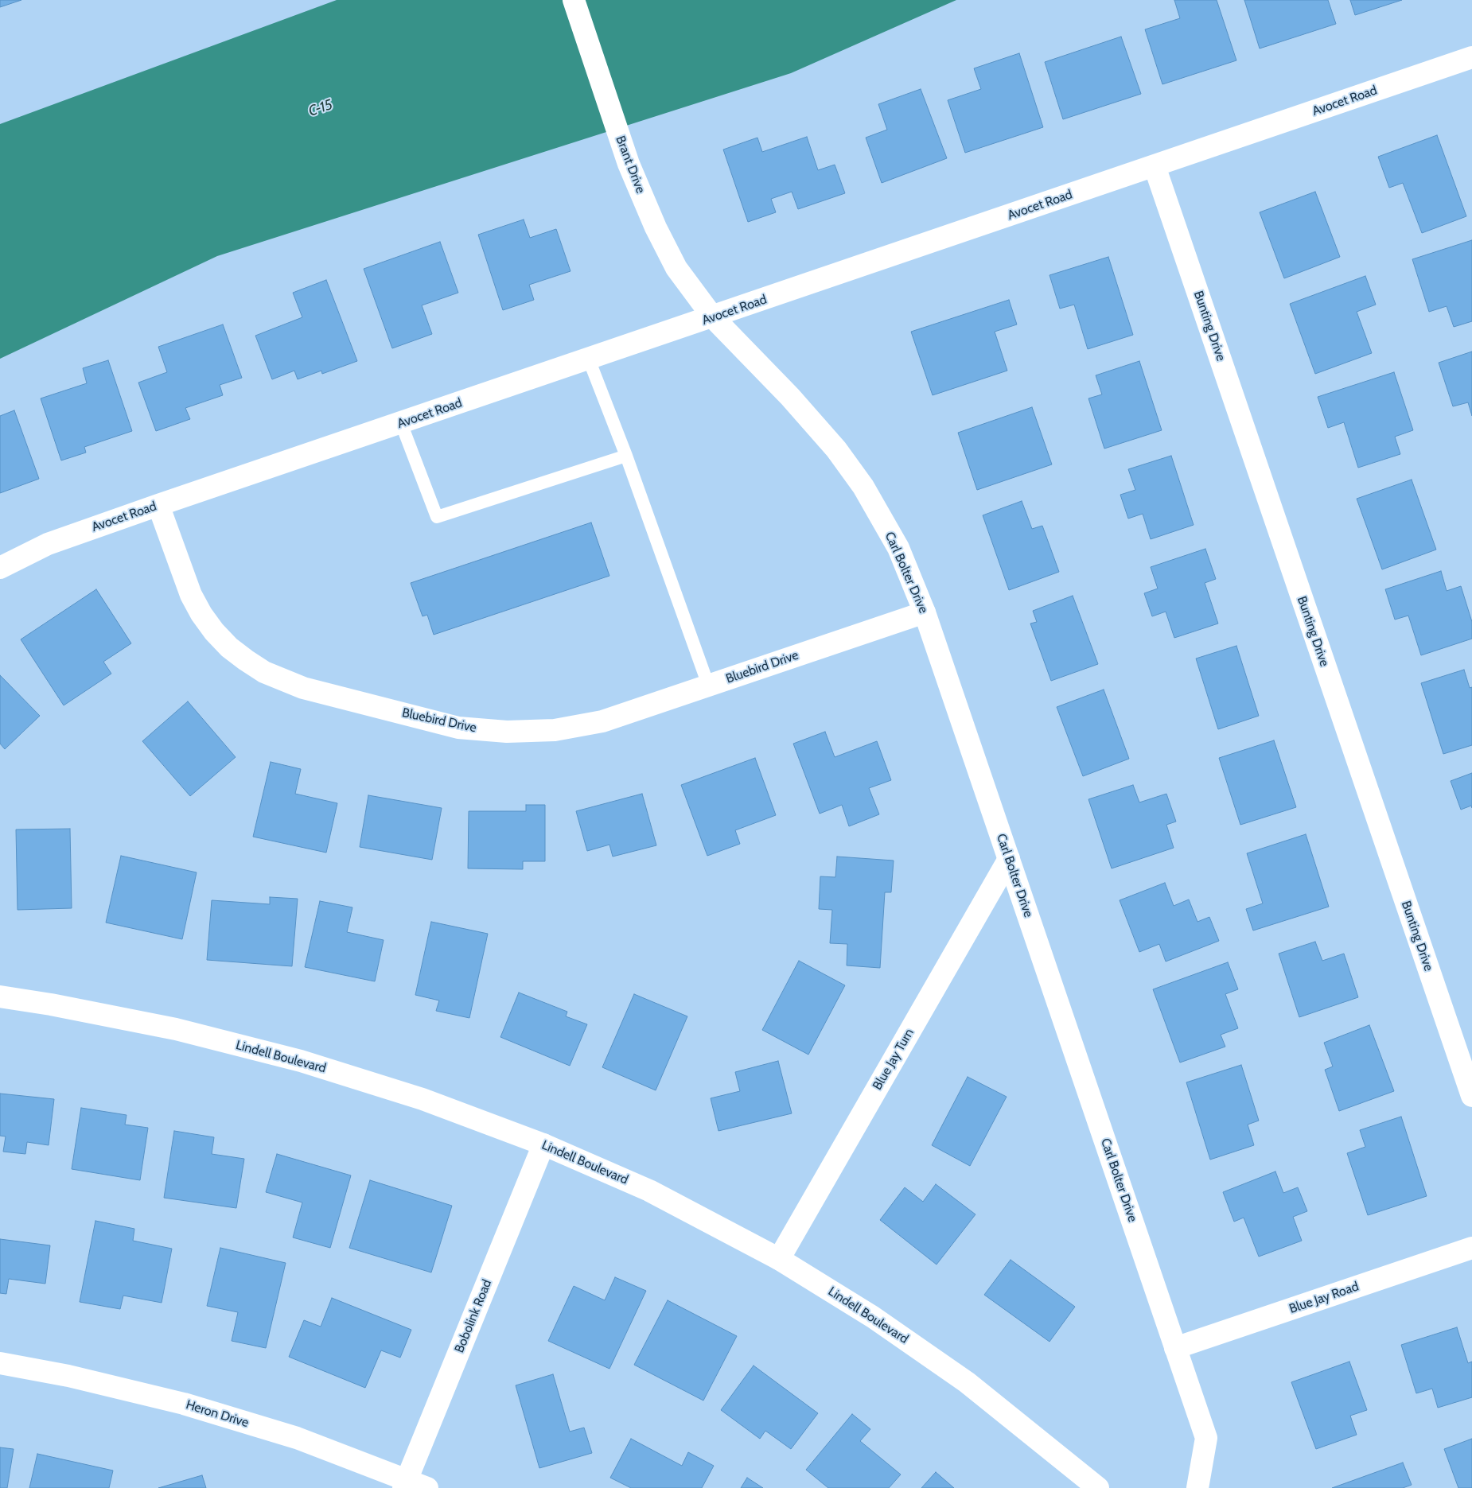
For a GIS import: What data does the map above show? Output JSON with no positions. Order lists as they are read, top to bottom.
{
  "streets": {
    "street": [
      "Avocet Road",
      "Brant Drive",
      "Bunting Drive",
      "Carl Bolter Drive",
      "Bluebird Drive",
      "Lindell Boulevard",
      "Blue Jay Turn",
      "Blue Jay Road",
      "Bobolink Road",
      "Heron Drive"
    ]
  },
  "crossings": [
    ["Avocet Road", "Brant Drive"],
    ["Avocet Road", "Bunting Drive"],
    ["Avocet Road", "Carl Bolter Drive"],
    ["Avocet Road", "Bluebird Drive"],
    ["Brant Drive", "Carl Bolter Drive"],
    ["Carl Bolter Drive", "Bluebird Drive"],
    ["Carl Bolter Drive", "Blue Jay Turn"],
    ["Carl Bolter Drive", "Blue Jay Road"],
    ["Lindell Boulevard", "Blue Jay Turn"],
    ["Lindell Boulevard", "Bobolink Road"],
    ["Bobolink Road", "Heron Drive"]
  ],
  "water": ["C-15"]
}
